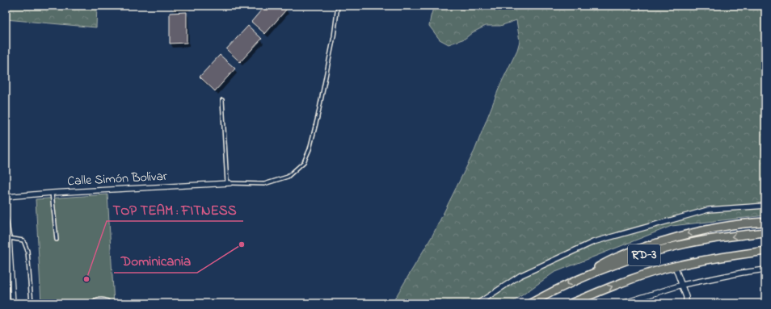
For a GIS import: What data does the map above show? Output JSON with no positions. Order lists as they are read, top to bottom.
{
  "streets": {
    "highway": ["RD-3"],
    "street": ["Calle Simón Bolívar"]
  },
  "places": ["Dominicania", "TOP TEAM : FITNESS"]
}
